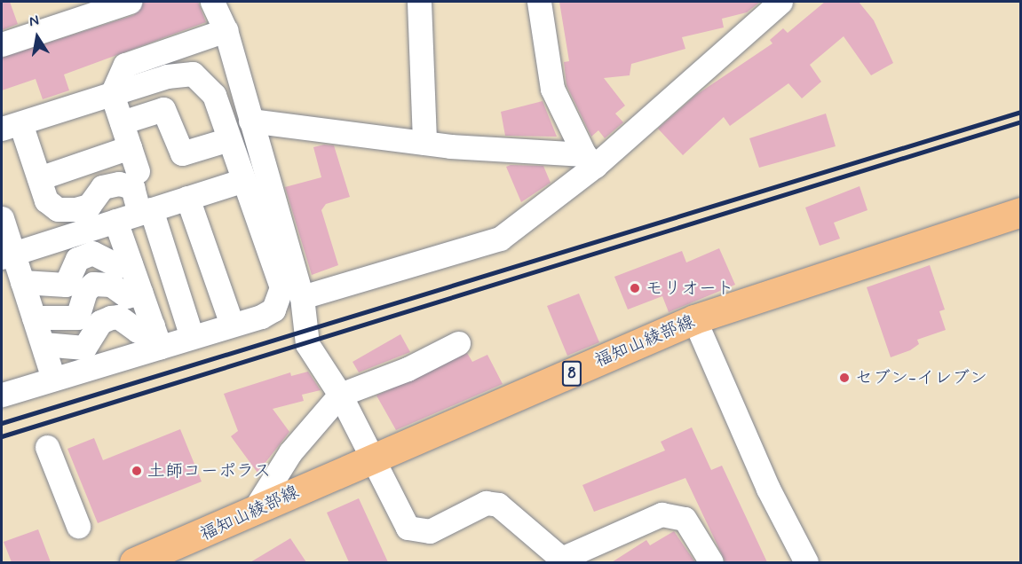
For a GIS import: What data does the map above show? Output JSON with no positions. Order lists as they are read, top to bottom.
{
  "streets": {
    "main road": ["福知山綾部線", "8"]
  },
  "places": ["モリオート", "セブン-イレブン", "土師コーポラス"],
  "north": "top"
}
